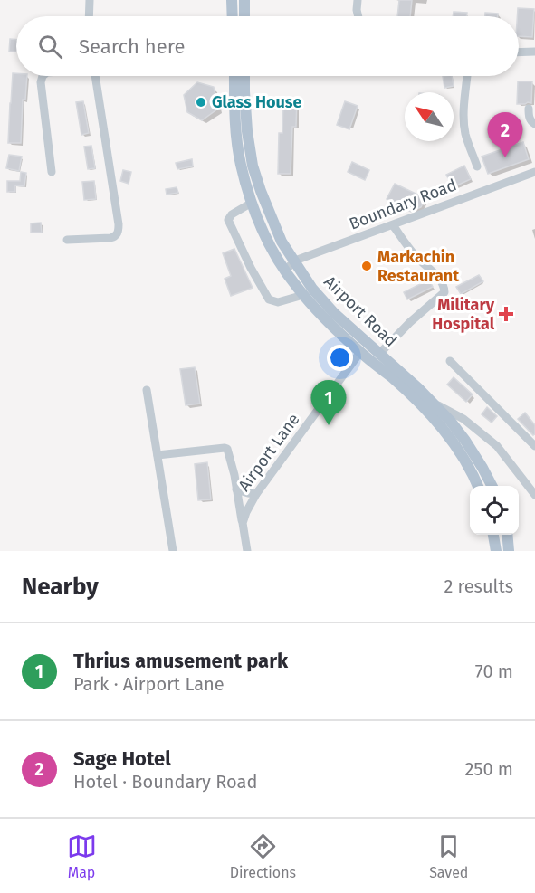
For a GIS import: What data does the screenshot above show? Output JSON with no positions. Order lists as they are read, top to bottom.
{
  "streets": {
    "main road": ["Airport Road"],
    "street": ["Boundary Road", "Airport Lane"]
  },
  "crossings": [
    ["Boundary Road", "Airport Road"],
    ["Airport Road", "Airport Lane"]
  ],
  "places": {
    "other": ["Glass House", "Markachin Restaurant"],
    "health": ["Military Hospital"]
  },
  "north": "top left",
  "page": {
    "search": "Search here",
    "pins": ["2", "1"],
    "heading": ["Nearby", "2 results"],
    "list": [
      {
        "mark": "1",
        "name": "Thrius amusement park",
        "note": "Park · Airport Lane",
        "value": "70 m"
      },
      {
        "mark": "2",
        "name": "Sage Hotel",
        "note": "Hotel · Boundary Road",
        "value": "250 m"
      }
    ],
    "nav": ["Map", "Directions", "Saved"]
  }
}
